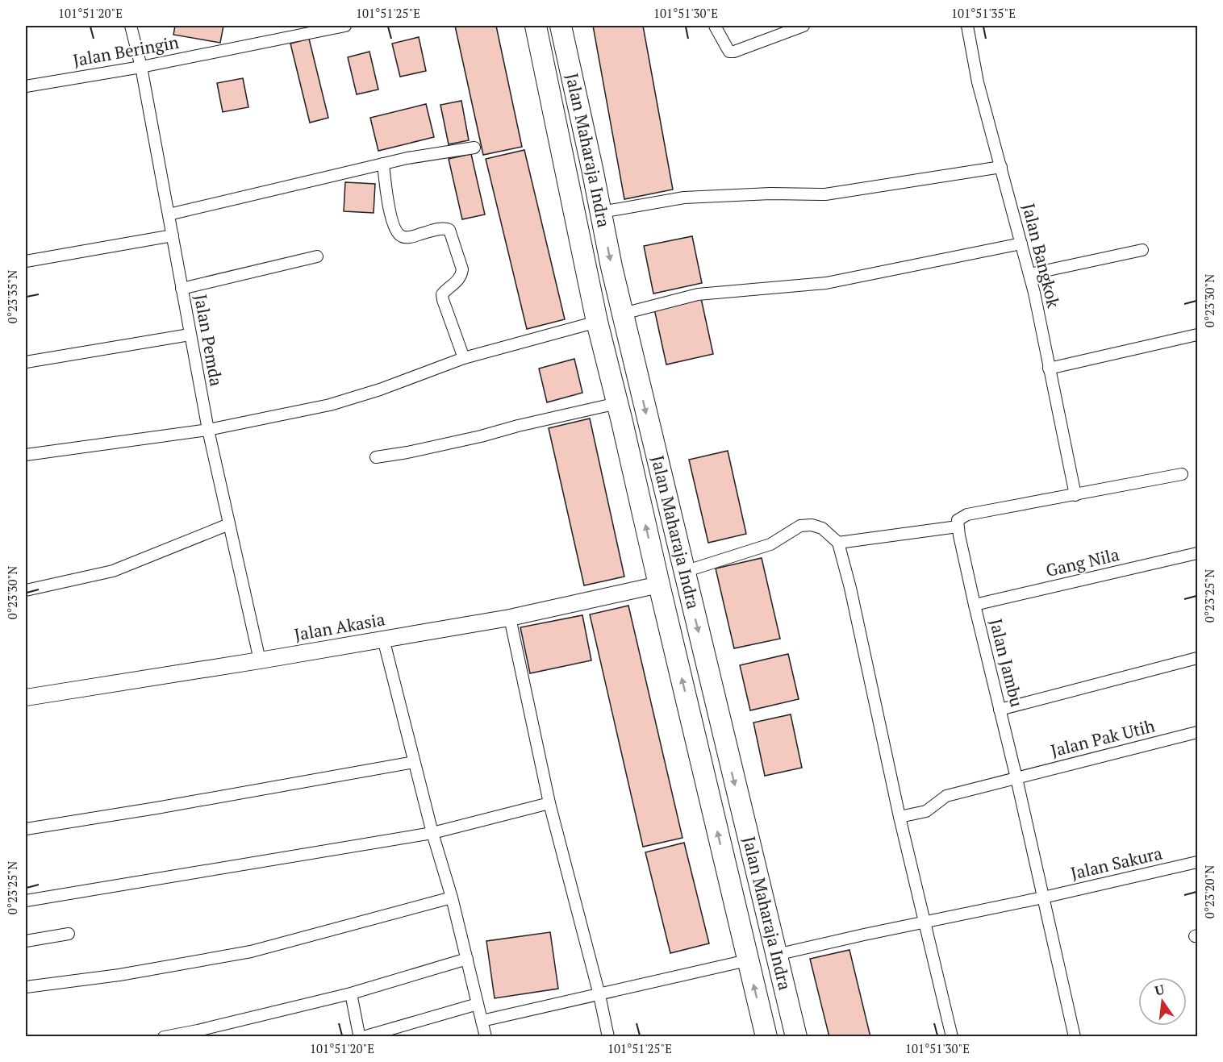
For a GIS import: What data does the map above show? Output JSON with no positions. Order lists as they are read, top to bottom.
{
  "streets": {
    "highway": ["Jalan Maharaja Indra"],
    "street": [
      "Jalan Beringin",
      "Jalan Bangkok",
      "Jalan Pemda",
      "Gang Nila",
      "Jalan Akasia",
      "Jalan Jambu",
      "Jalan Pak Utih",
      "Jalan Sakura"
    ]
  },
  "crossings": [
    ["Jalan Beringin", "Jalan Pemda"],
    ["Jalan Maharaja Indra", "Jalan Akasia"],
    ["Jalan Maharaja Indra", "Jalan Sakura"],
    ["Jalan Pemda", "Jalan Akasia"],
    ["Gang Nila", "Jalan Jambu"],
    ["Jalan Jambu", "Jalan Pak Utih"],
    ["Jalan Jambu", "Jalan Sakura"]
  ],
  "north": "top",
  "coordinates": [
    "101°51'20\"E",
    "101°51'25\"E",
    "101°51'30\"E",
    "101°51'35\"E",
    "0°23'35\"N",
    "0°23'30\"N",
    "0°23'25\"N",
    "0°23'20\"N"
  ]
}
